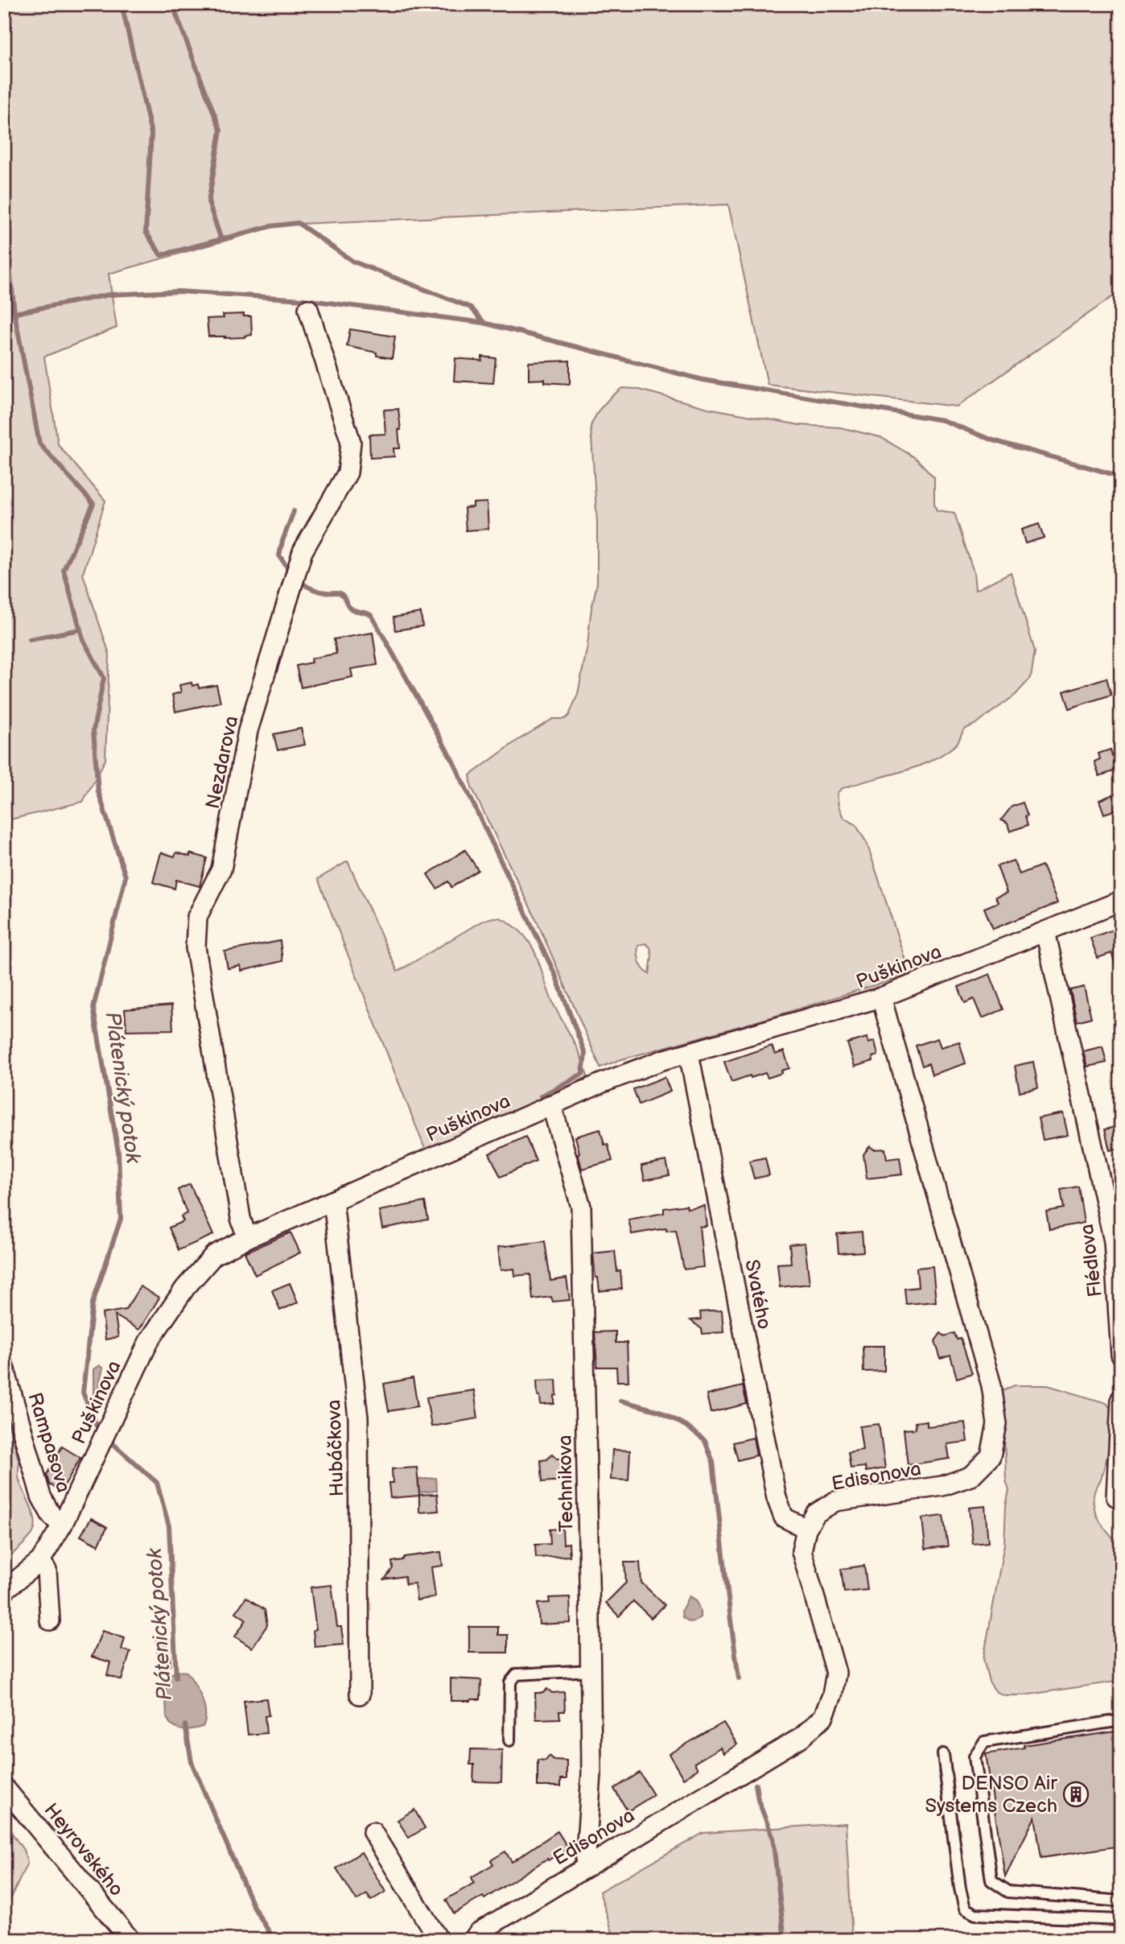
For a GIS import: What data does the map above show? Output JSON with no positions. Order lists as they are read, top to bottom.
{
  "streets": {
    "street": [
      "Nezdarova",
      "Puškinova",
      "Flédlova",
      "Svatého",
      "Rampasova",
      "Hubáčkova",
      "Edisonova",
      "Technikova",
      "Heyrovského"
    ]
  },
  "crossings": [
    ["Nezdarova", "Puškinova"],
    ["Puškinova", "Flédlova"],
    ["Puškinova", "Svatého"],
    ["Puškinova", "Rampasova"],
    ["Puškinova", "Hubáčkova"],
    ["Puškinova", "Edisonova"],
    ["Puškinova", "Technikova"],
    ["Svatého", "Edisonova"],
    ["Edisonova", "Technikova"]
  ],
  "water": ["Plátenický potok"],
  "places": {
    "building": ["DENSO Air Systems Czech"]
  }
}
